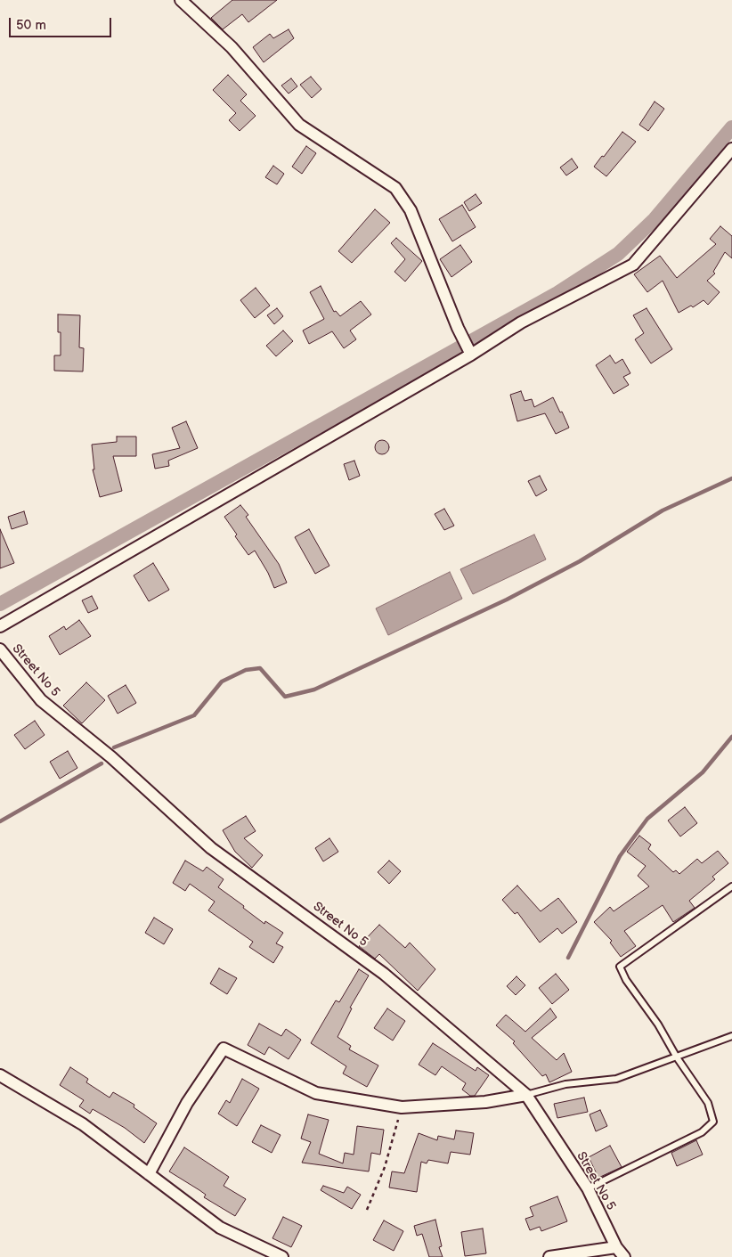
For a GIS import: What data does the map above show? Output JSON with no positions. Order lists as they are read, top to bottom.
{
  "streets": {
    "street": ["Street No 5"]
  },
  "scale_bar": "50 m"
}
